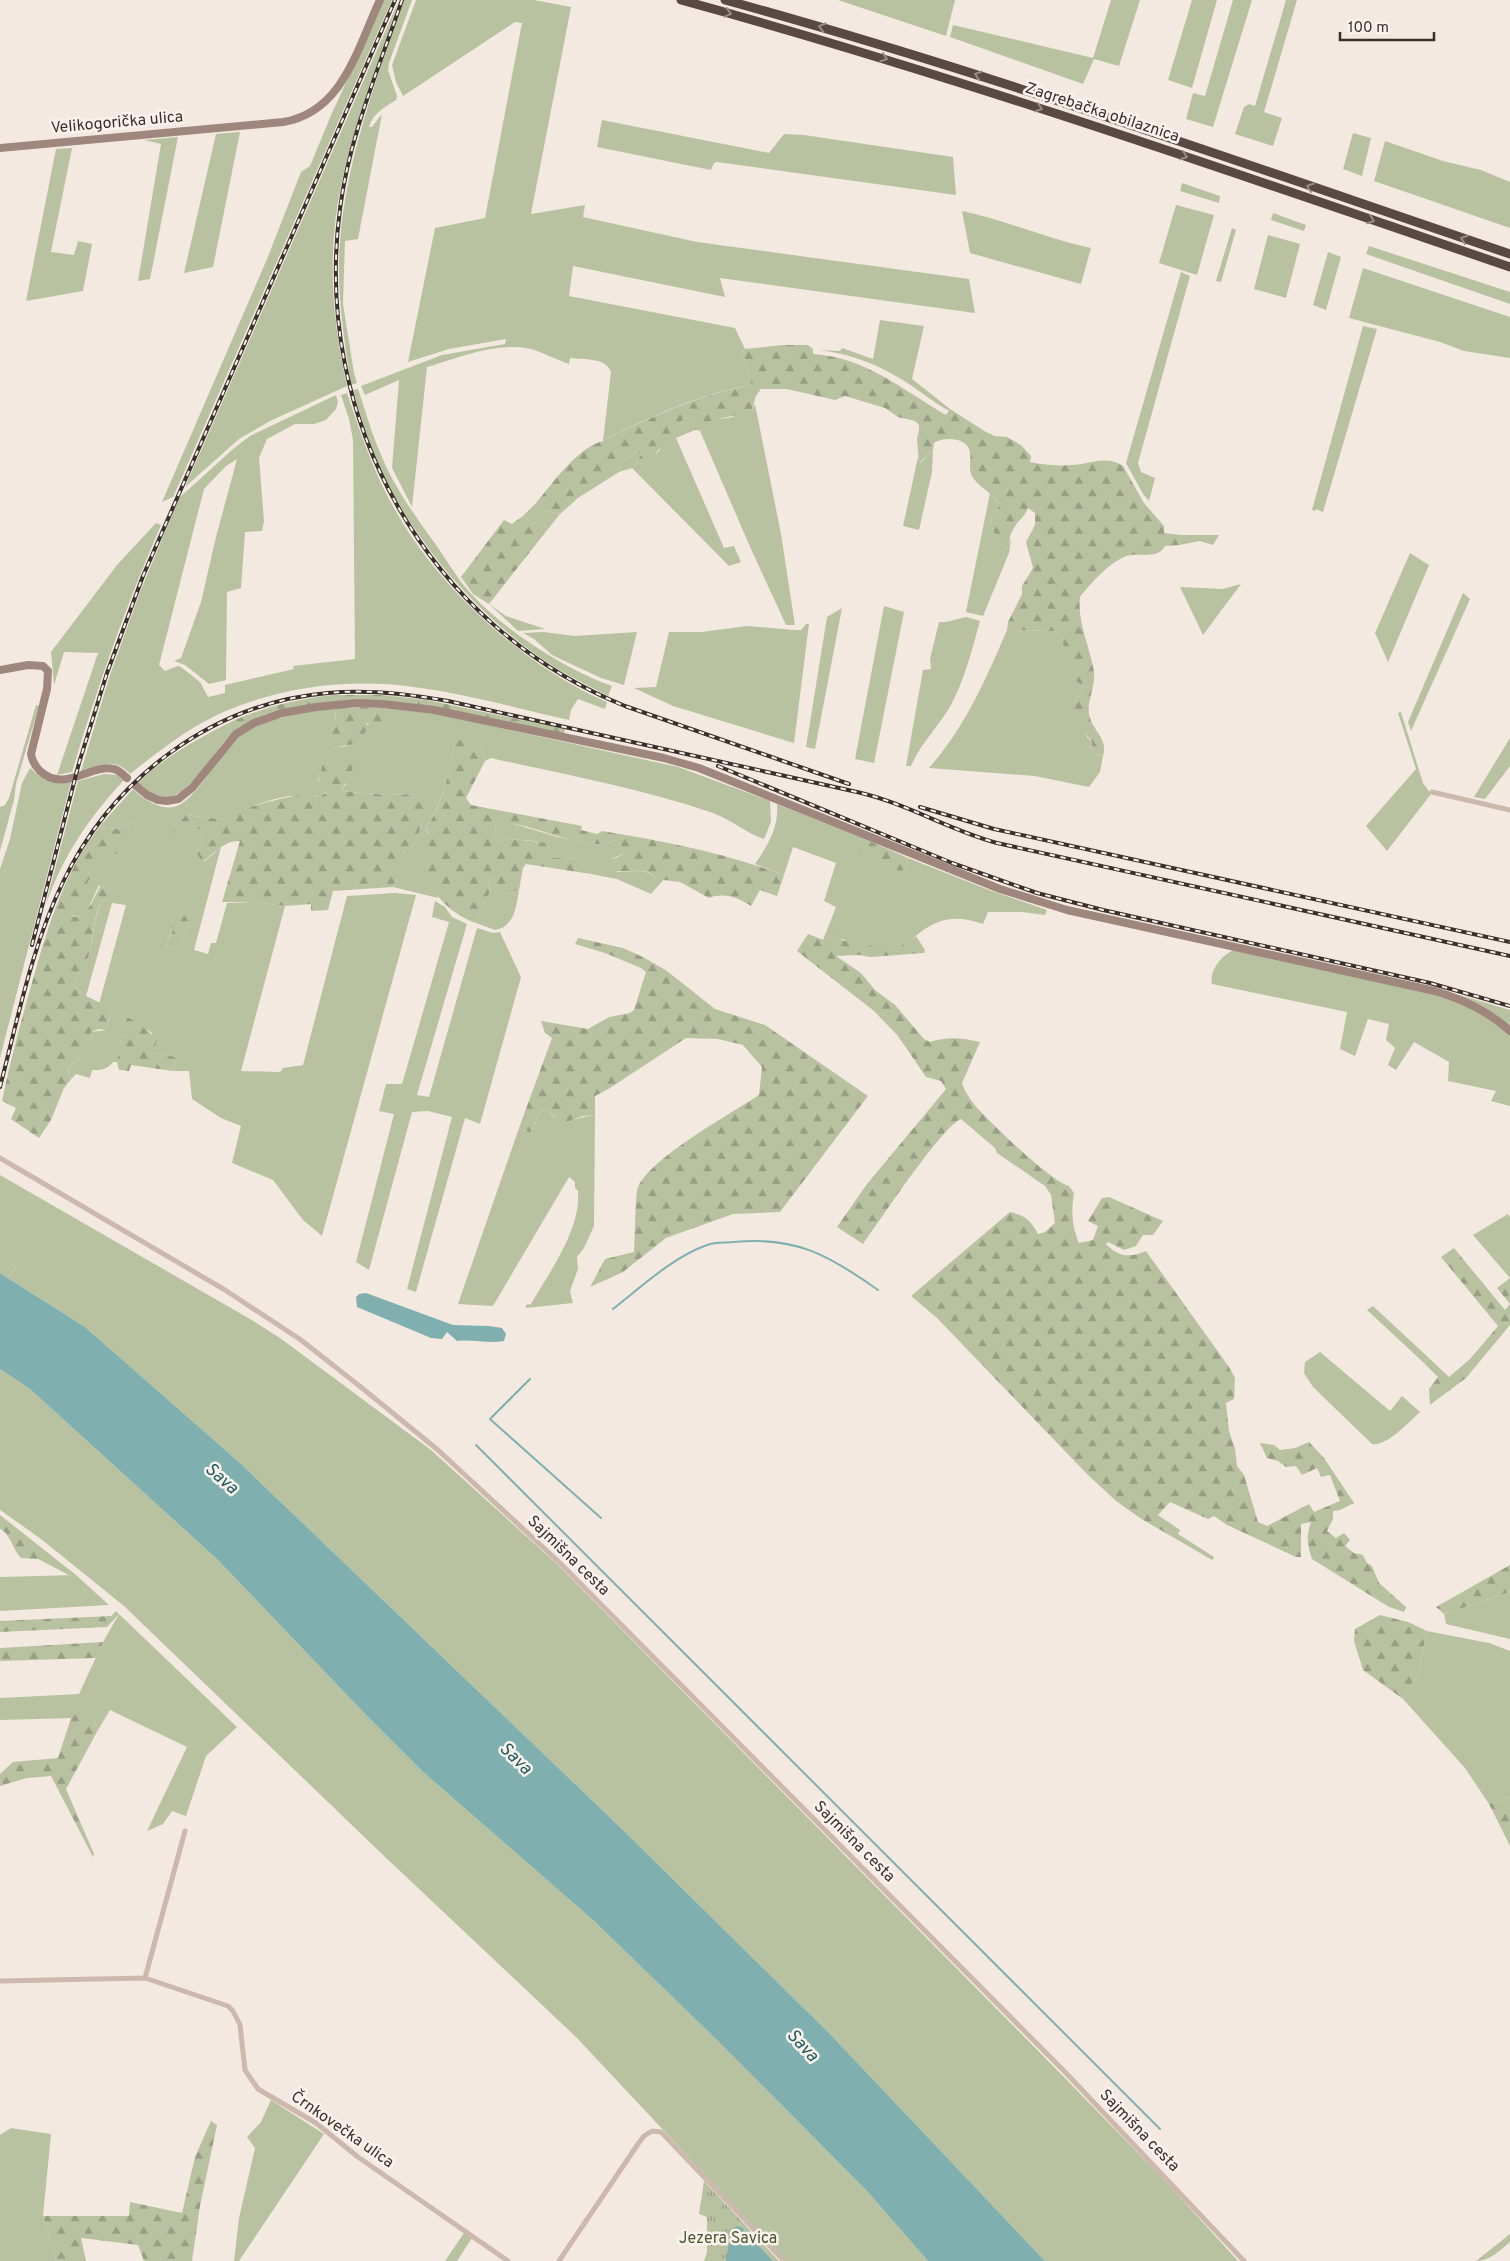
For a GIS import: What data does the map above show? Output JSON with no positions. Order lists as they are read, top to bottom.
{
  "streets": {
    "highway": ["Zagrebačka obilaznica"],
    "main road": ["Velikogorička ulica"],
    "street": ["Sajmišna cesta", "Črnkovečka ulica"]
  },
  "water": ["Sava"],
  "parks": ["Jezera Savica"],
  "scale_bar": "100 m"
}
